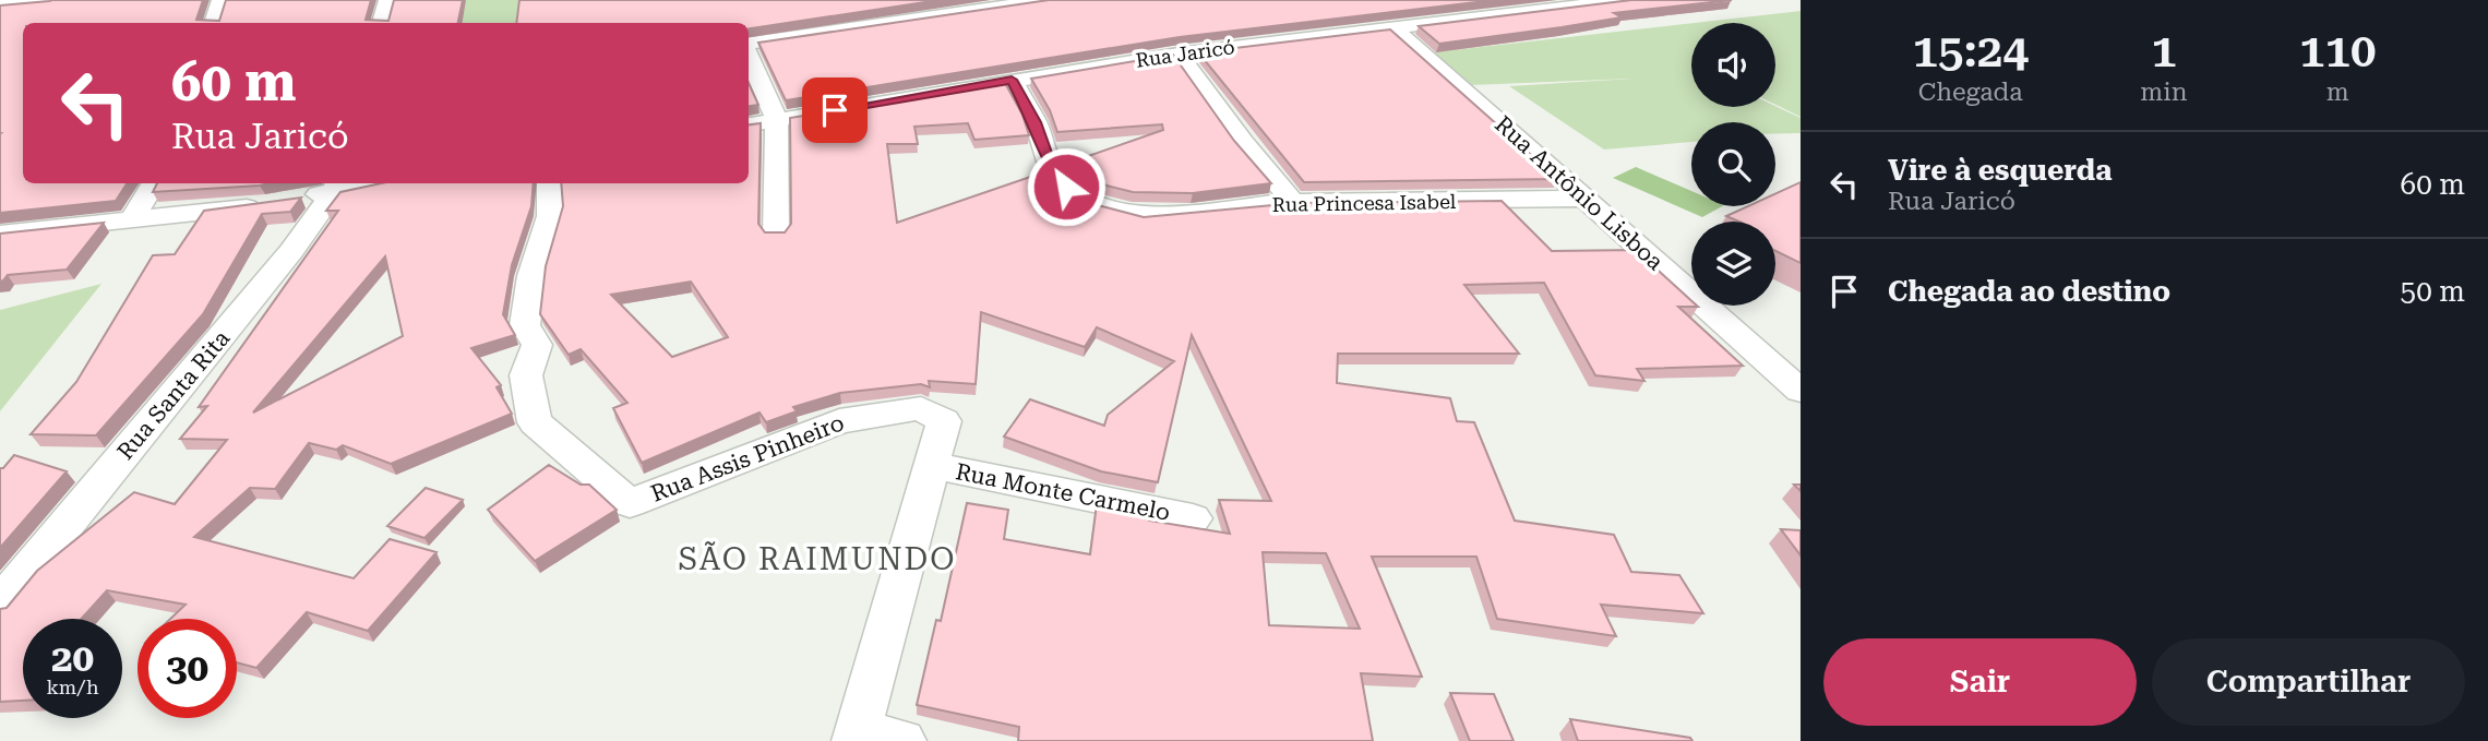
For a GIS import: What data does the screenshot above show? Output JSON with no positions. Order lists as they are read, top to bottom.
{
  "streets": {
    "street": [
      "Rua Jaricó",
      "Rua Antônio Lisboa",
      "Rua Princesa Isabel",
      "Rua Santa Rita",
      "Rua Assis Pinheiro",
      "Rua Monte Carmelo"
    ]
  },
  "crossings": [
    ["Rua Jaricó", "Rua Antônio Lisboa"],
    ["Rua Jaricó", "Rua Princesa Isabel"],
    ["Rua Antônio Lisboa", "Rua Princesa Isabel"],
    ["Rua Assis Pinheiro", "Rua Monte Carmelo"]
  ],
  "districts": ["SÃO RAIMUNDO"],
  "page": {
    "eta": [
      "15:24",
      "Chegada",
      "1",
      "min",
      "110",
      "m"
    ],
    "turn": ["60 m", "Rua Jaricó"],
    "list": [
      {
        "name": "Vire à esquerda",
        "note": "Rua Jaricó",
        "value": "60 m"
      },
      {
        "name": "Chegada ao destino",
        "value": "50 m"
      }
    ],
    "speed": "20 km/h",
    "limit": "30",
    "buttons": ["Sair", "Compartilhar"]
  }
}
